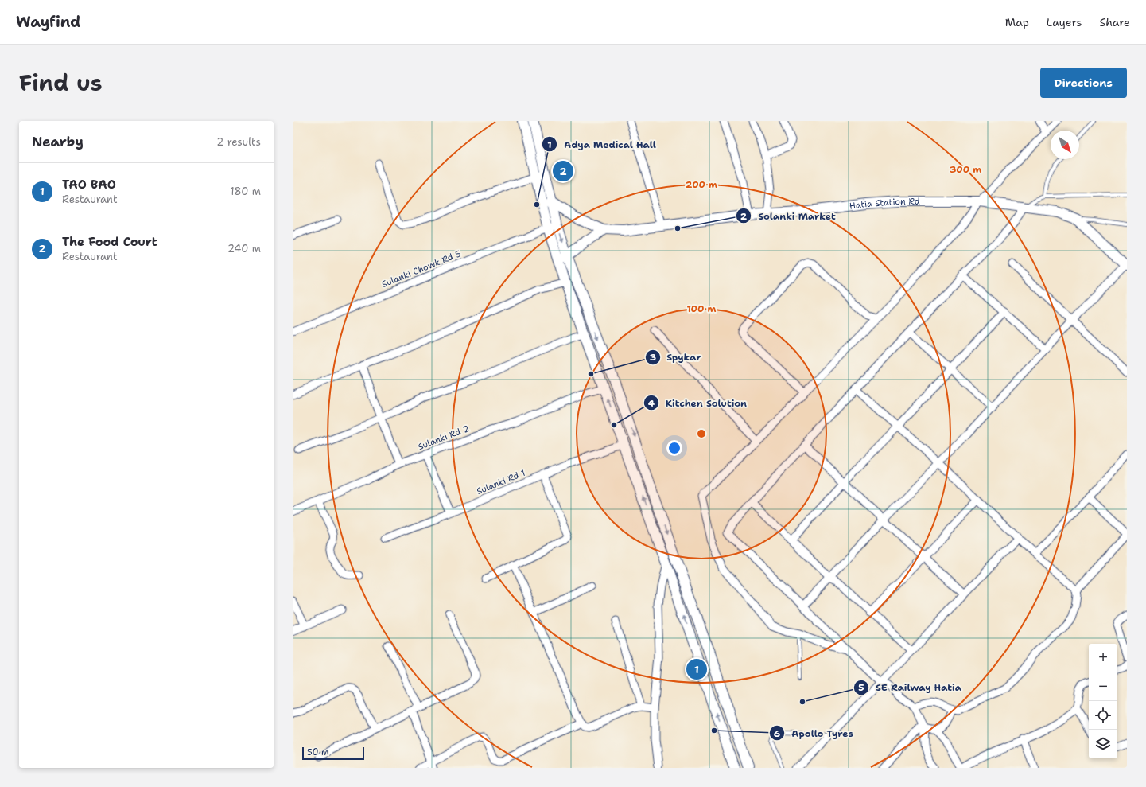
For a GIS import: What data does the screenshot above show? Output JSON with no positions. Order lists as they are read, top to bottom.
{
  "streets": {
    "main road": ["Hatia Station Rd"],
    "street": ["Sulanki Chowk Rd 5", "Sulanki Rd 2", "Sulanki Rd 1"]
  },
  "places": [
    "Adya Medical Hall",
    "Solanki Market",
    "Spykar",
    "Kitchen Solution",
    "SE Railway Hatia",
    "Apollo Tyres"
  ],
  "scale_bar": "50 m",
  "north": "bottom right",
  "page": {
    "header": "Wayfind",
    "nav": ["Map", "Layers", "Share"],
    "title": "Find us",
    "buttons": "Directions",
    "heading": ["Nearby", "2 results"],
    "pins": ["2", "1"],
    "list": [
      {
        "mark": "1",
        "name": "TAO BAO",
        "note": "Restaurant",
        "value": "180 m"
      },
      {
        "mark": "2",
        "name": "The Food Court",
        "note": "Restaurant",
        "value": "240 m"
      }
    ],
    "map_buttons": ["+", "−"],
    "scale": "50 m"
  },
  "rings": ["300 m", "200 m", "100 m"]
}
